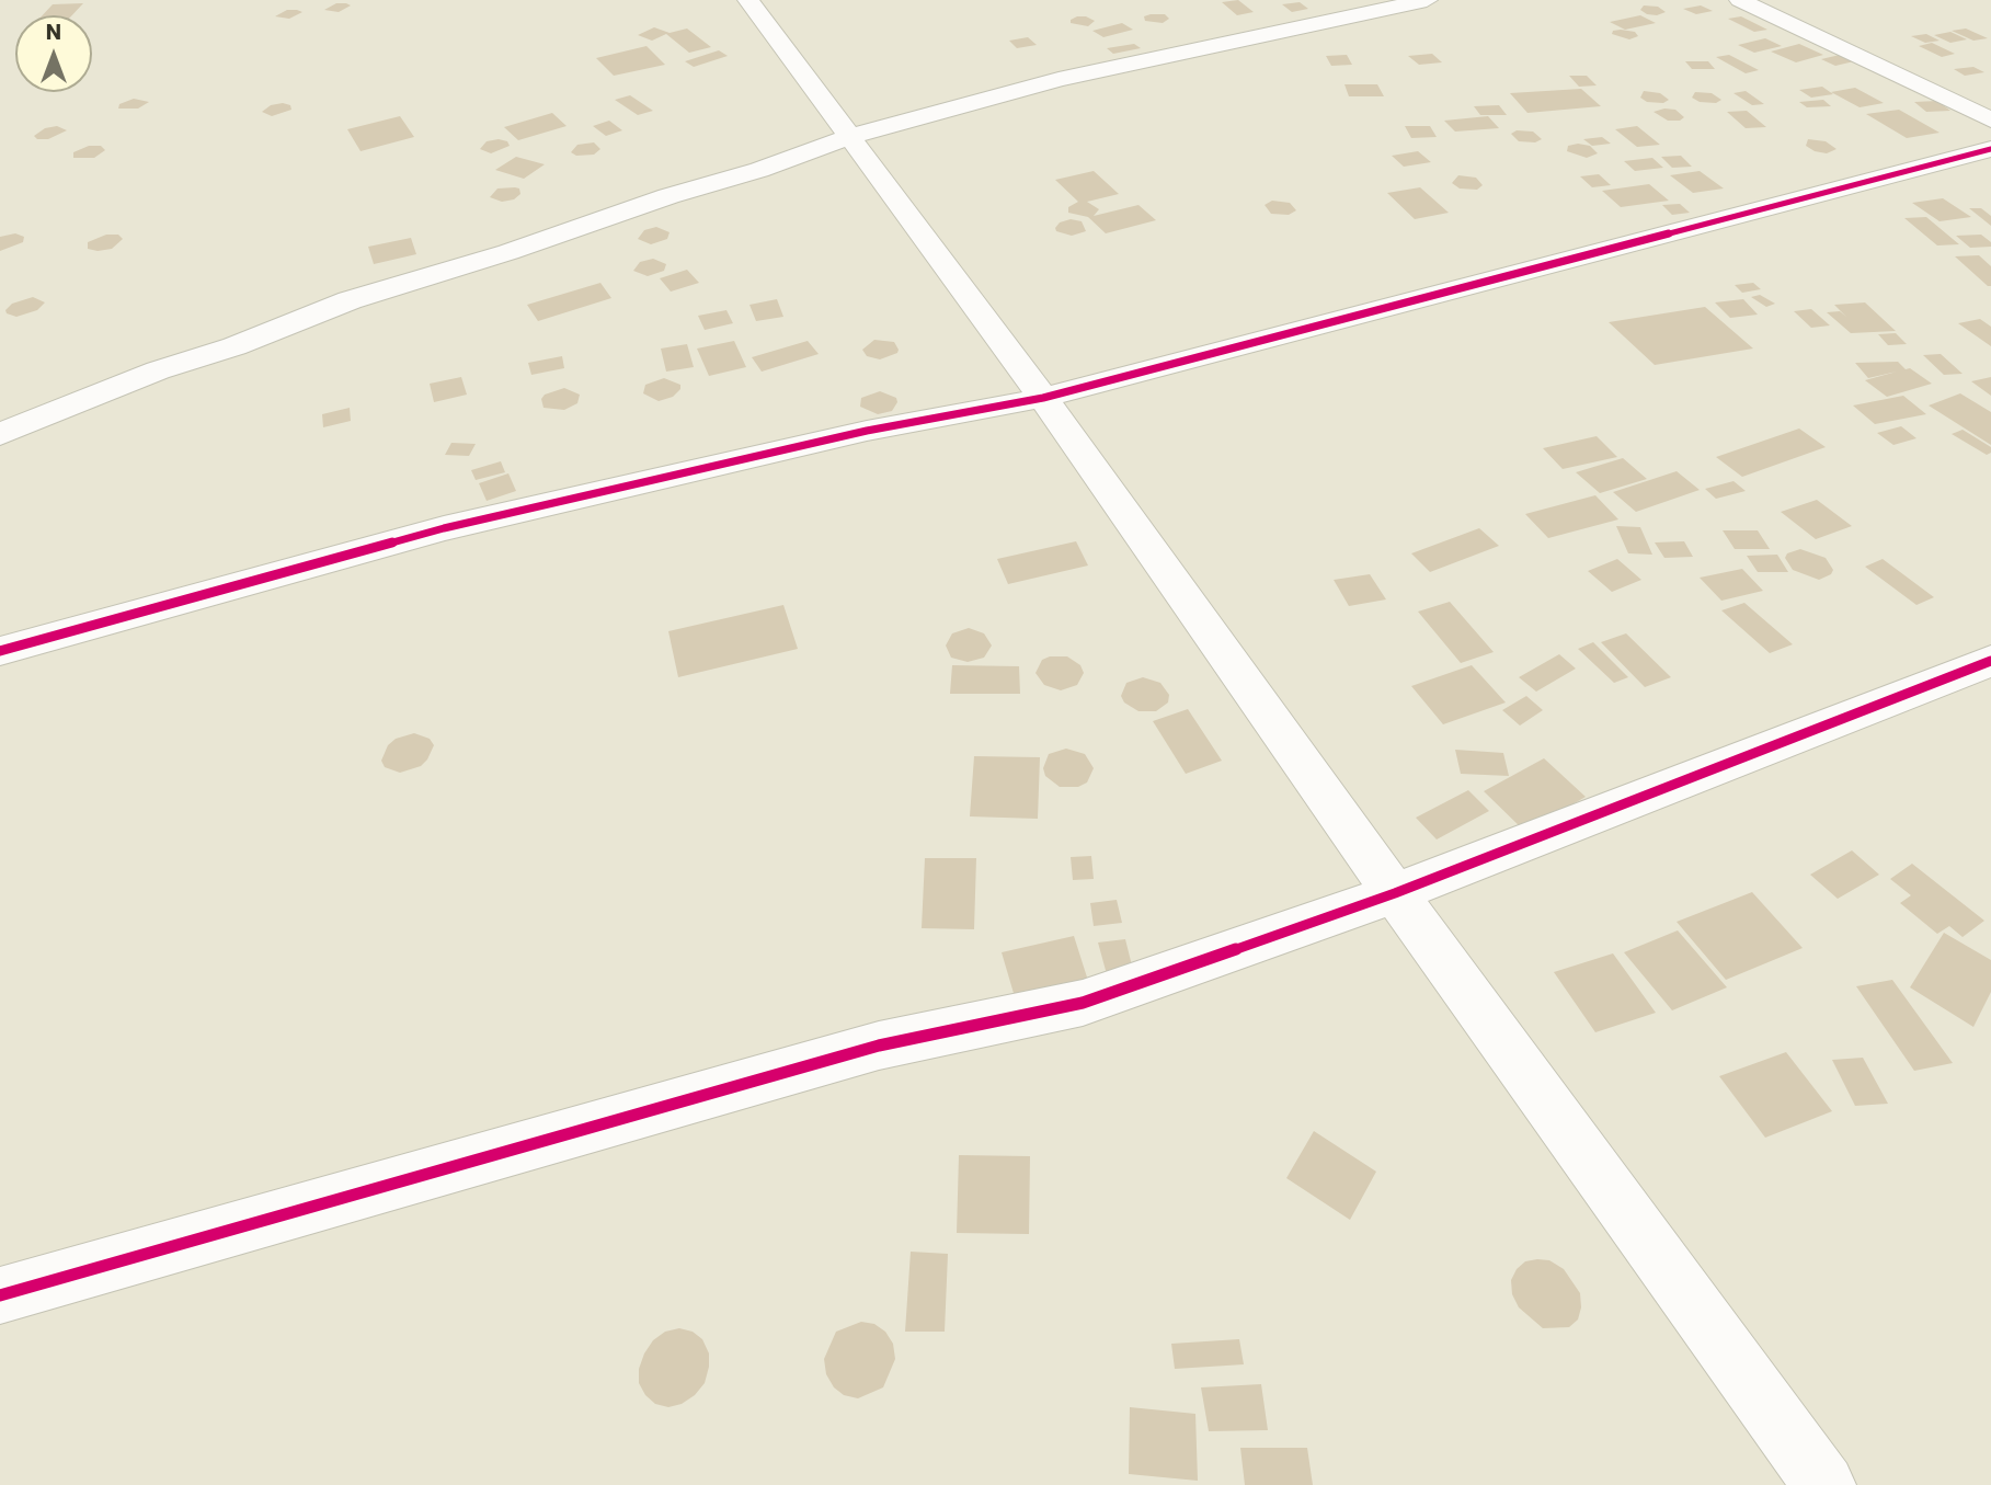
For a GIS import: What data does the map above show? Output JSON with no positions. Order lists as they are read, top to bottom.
{
  "north": "top"
}
